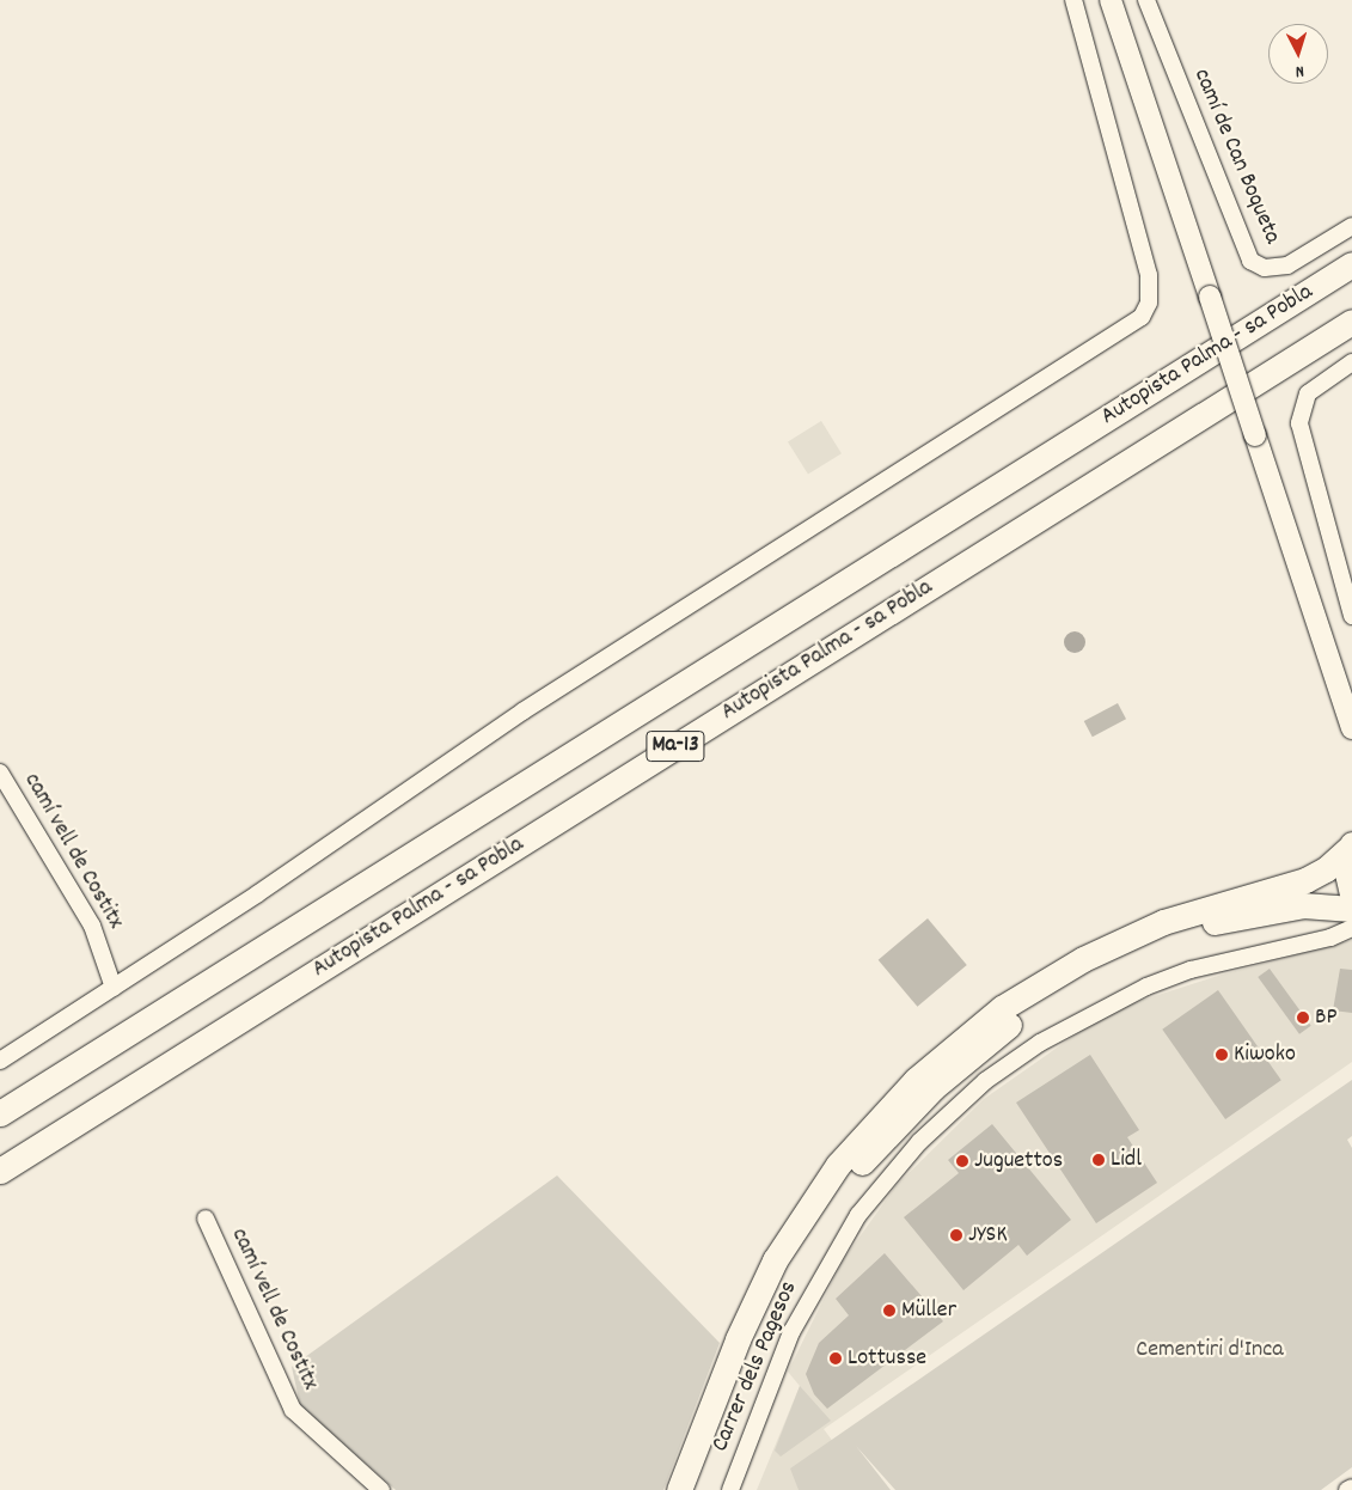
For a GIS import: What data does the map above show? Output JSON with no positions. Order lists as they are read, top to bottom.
{
  "streets": {
    "highway": ["Autopista Palma - sa Pobla", "Ma-13"],
    "street": ["camí de Can Boqueta", "camí vell de Costitx", "Carrer dels Pagesos"]
  },
  "parks": ["Cementiri d'Inca"],
  "places": [
    "BP",
    "Kiwoko",
    "Lidl",
    "Juguettos",
    "JYSK",
    "Müller",
    "Lottusse"
  ],
  "north": "bottom"
}
